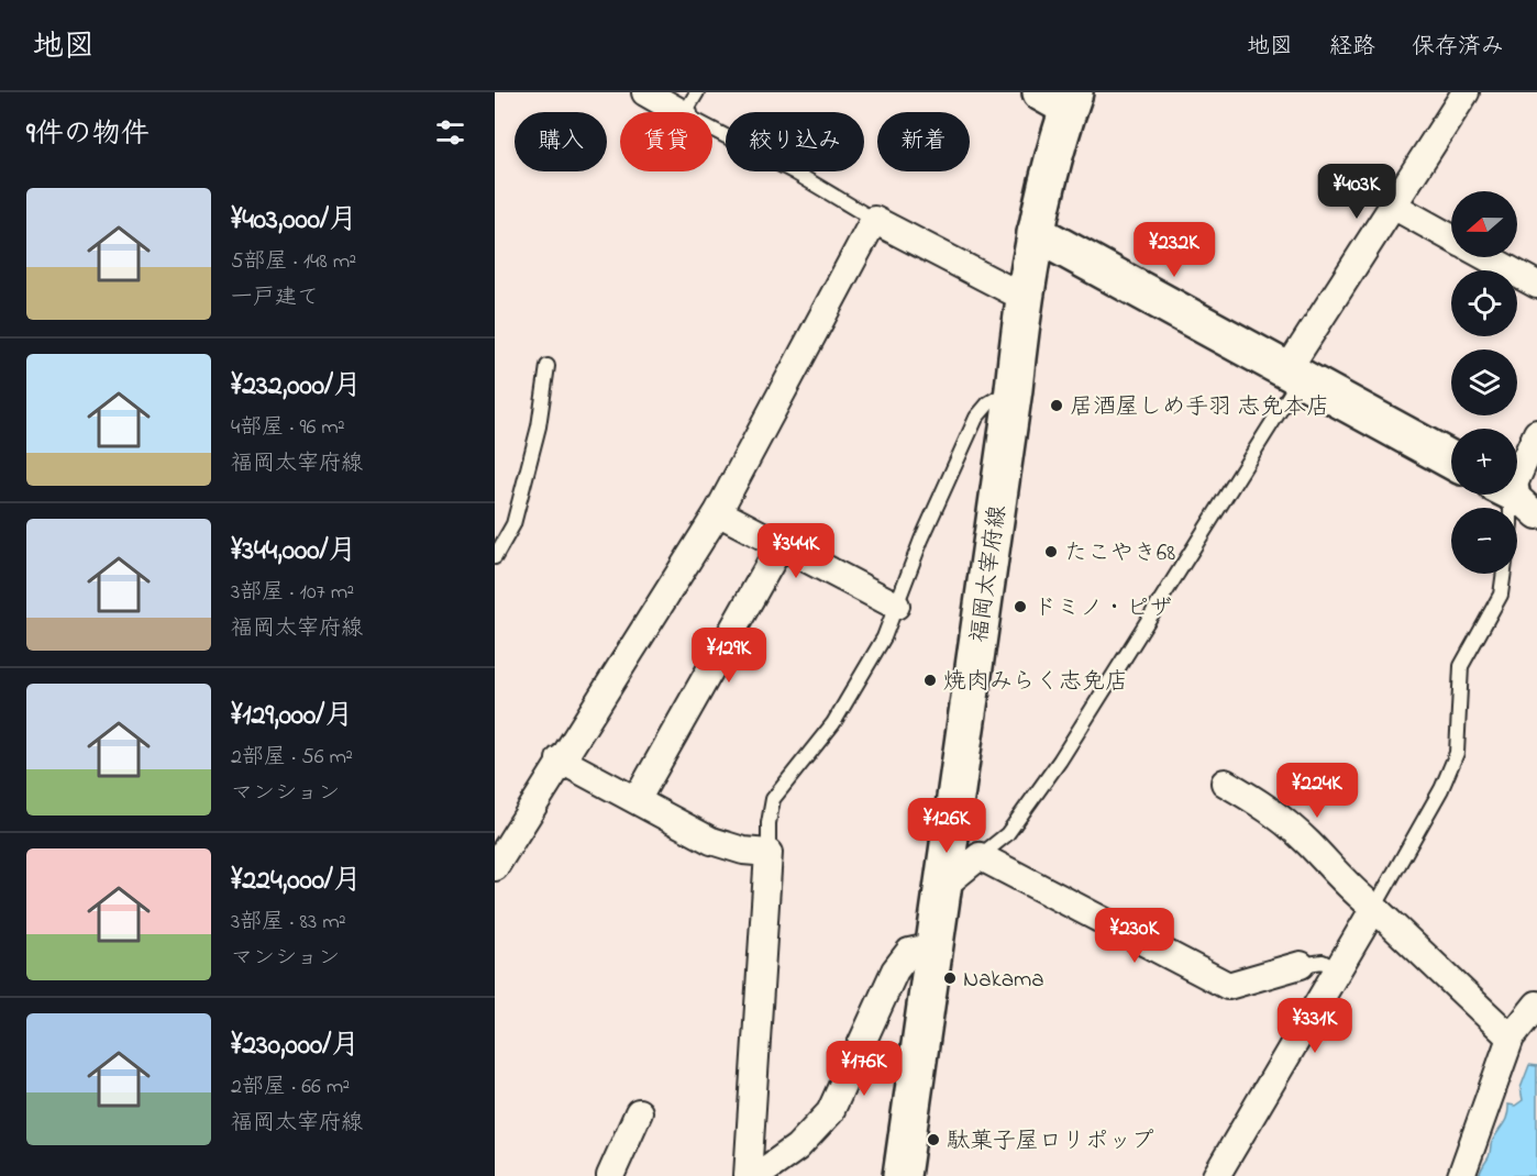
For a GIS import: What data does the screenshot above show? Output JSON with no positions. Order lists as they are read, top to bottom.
{
  "streets": {
    "main road": ["福岡太宰府線"]
  },
  "places": [
    "居酒屋しめ手羽 志免本店",
    "たこやき68",
    "ドミノ・ピザ",
    "焼肉みらく志免店",
    "Nakama",
    "駄菓子屋ロリポップ"
  ],
  "north": "left",
  "page": {
    "header": "地図",
    "nav": ["地図", "経路", "保存済み"],
    "heading": "9件の物件",
    "chip": [
      "購入",
      "賃貸",
      "絞り込み",
      "新着"
    ],
    "price": [
      "¥403K",
      "¥232K",
      "¥344K",
      "¥129K",
      "¥224K",
      "¥126K",
      "¥230K",
      "¥331K",
      "¥176K"
    ],
    "list": [
      {
        "name": "¥403,000/月",
        "note": "5部屋 · 148 m² · 一戸建て"
      },
      {
        "name": "¥232,000/月",
        "note": "4部屋 · 96 m² · 福岡太宰府線"
      },
      {
        "name": "¥344,000/月",
        "note": "3部屋 · 107 m² · 福岡太宰府線"
      },
      {
        "name": "¥129,000/月",
        "note": "2部屋 · 56 m² · マンション"
      },
      {
        "name": "¥224,000/月",
        "note": "3部屋 · 83 m² · マンション"
      },
      {
        "name": "¥230,000/月",
        "note": "2部屋 · 66 m² · 福岡太宰府線"
      }
    ],
    "map_buttons": ["+", "−"]
  }
}
